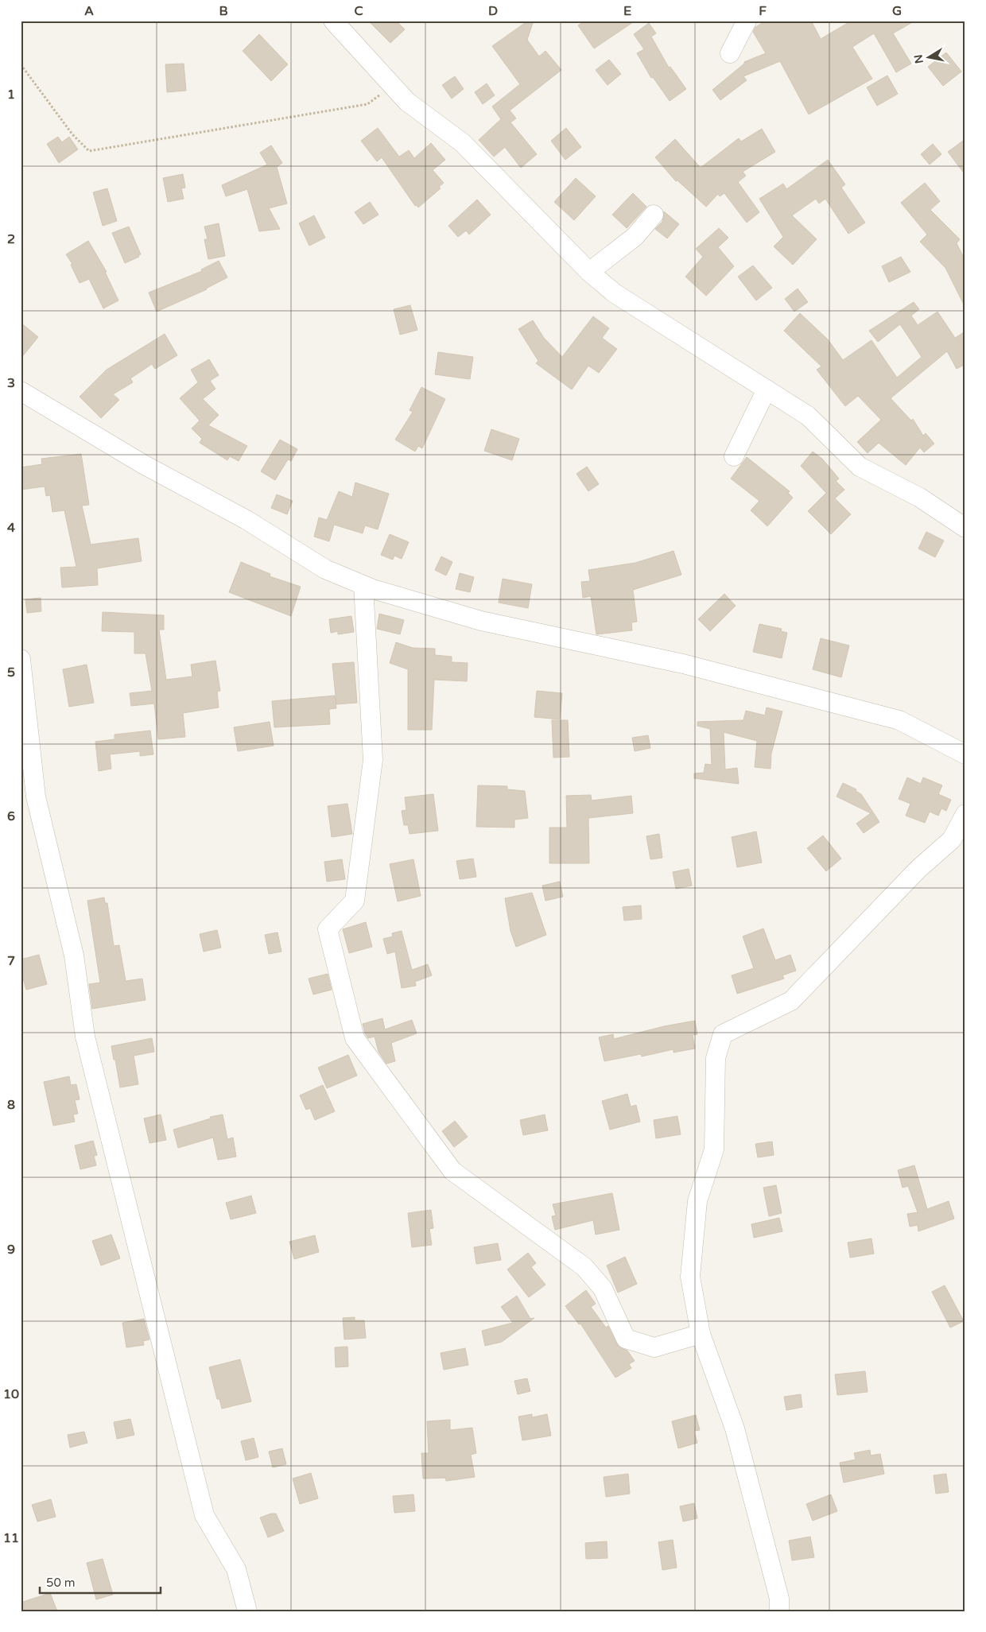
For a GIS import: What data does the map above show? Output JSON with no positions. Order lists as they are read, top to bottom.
{
  "scale_bar": "50 m",
  "north": "left",
  "grid": {
    "columns": [
      "A",
      "B",
      "C",
      "D",
      "E",
      "F",
      "G"
    ],
    "rows": [
      "1",
      "2",
      "3",
      "4",
      "5",
      "6",
      "7",
      "8",
      "9",
      "10",
      "11"
    ]
  }
}
